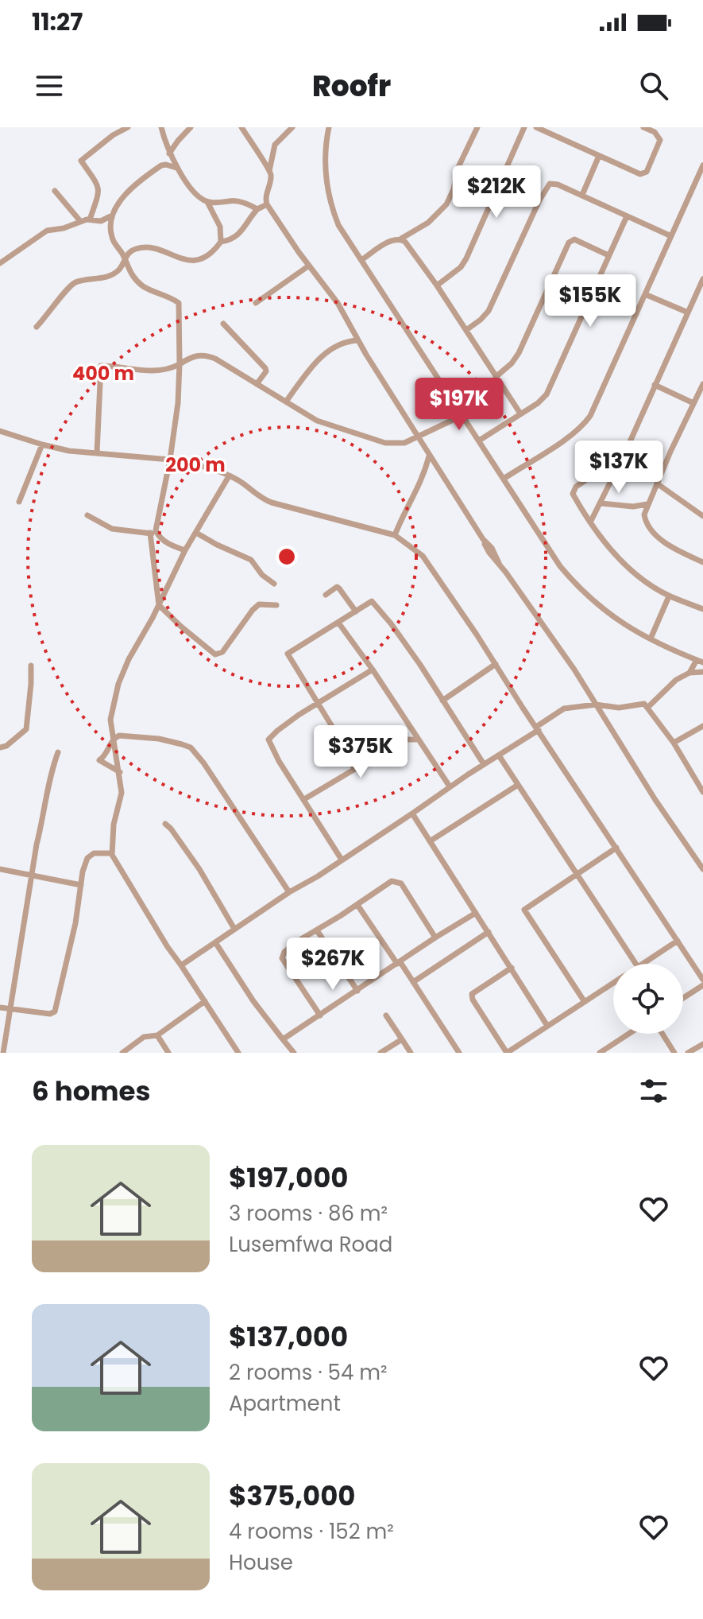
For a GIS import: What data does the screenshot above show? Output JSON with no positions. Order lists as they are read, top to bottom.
{
  "page": {
    "status": "11:27",
    "header": "Roofr",
    "price": [
      "$212K",
      "$155K",
      "$197K",
      "$137K",
      "$375K",
      "$267K"
    ],
    "heading": "6 homes",
    "list": [
      {
        "name": "$197,000",
        "note": "3 rooms · 86 m² · Lusemfwa Road"
      },
      {
        "name": "$137,000",
        "note": "2 rooms · 54 m² · Apartment"
      },
      {
        "name": "$375,000",
        "note": "4 rooms · 152 m² · House"
      }
    ]
  },
  "rings": ["400 m", "200 m"]
}
